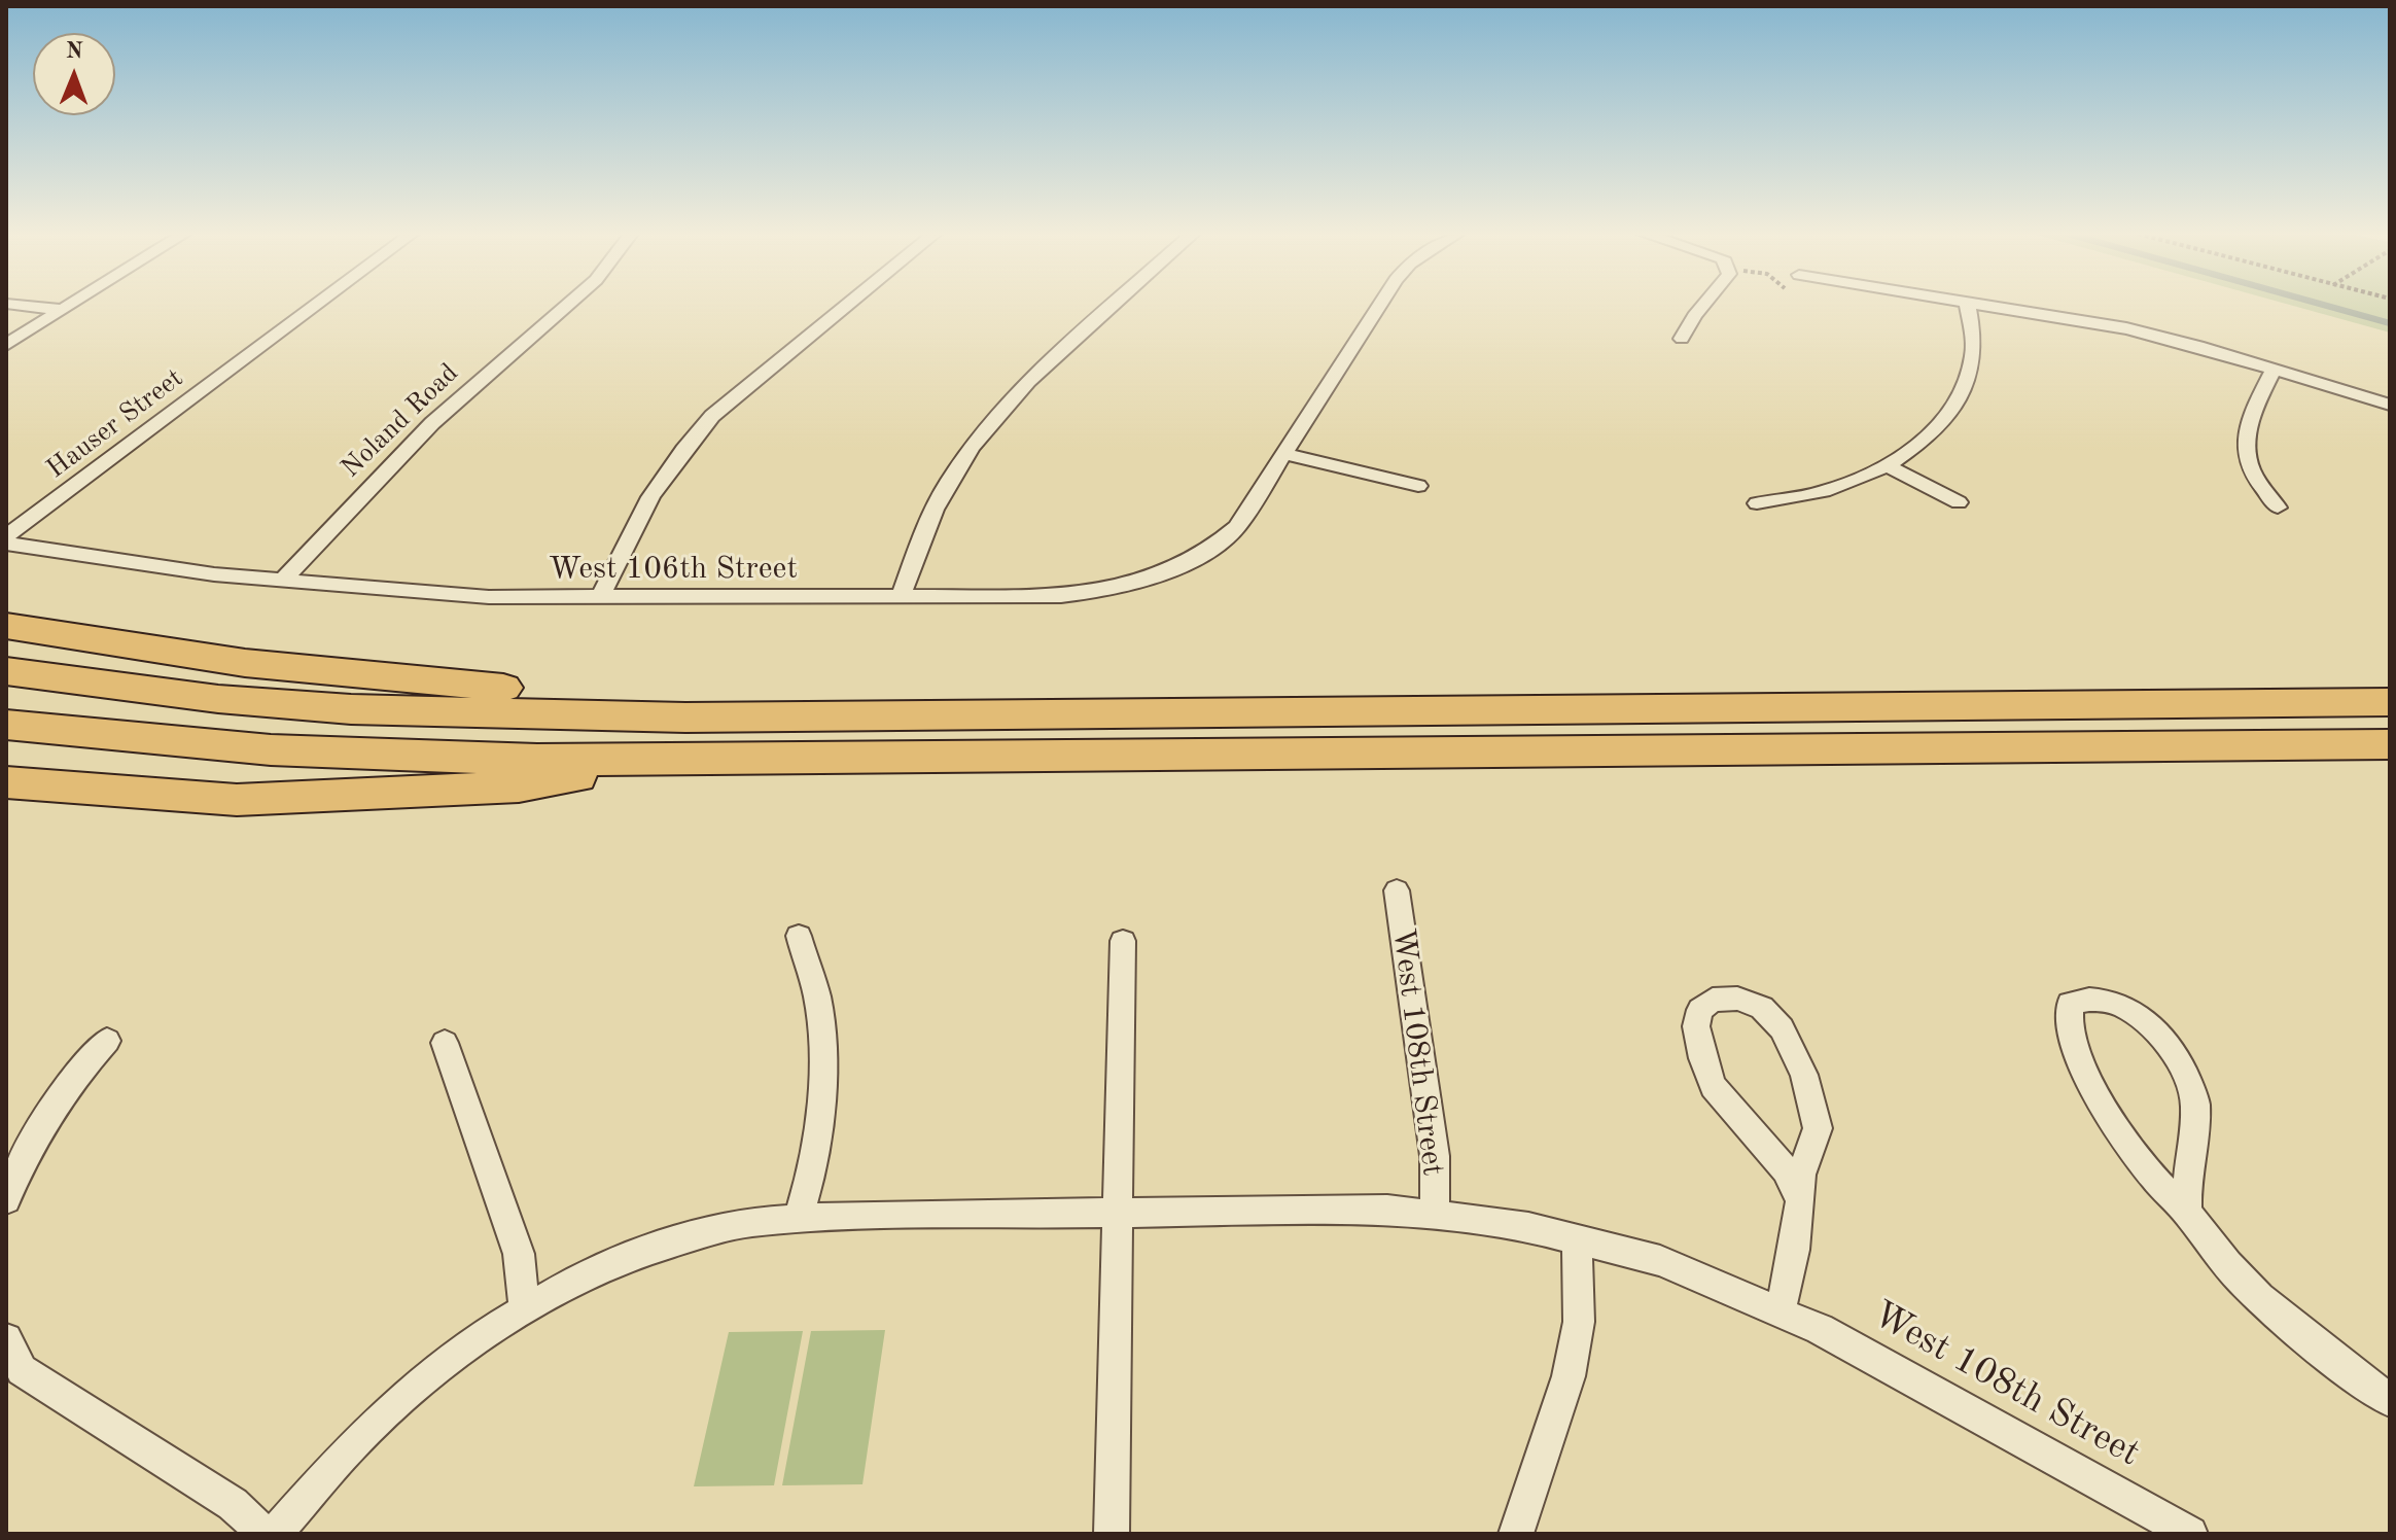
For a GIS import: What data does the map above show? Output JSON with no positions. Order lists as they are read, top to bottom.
{
  "streets": {
    "street": [
      "Noland Road",
      "Hauser Street",
      "West 106th Street",
      "West 108th Street"
    ]
  },
  "crossings": [
    ["Noland Road", "West 106th Street"]
  ],
  "north": "top"
}
